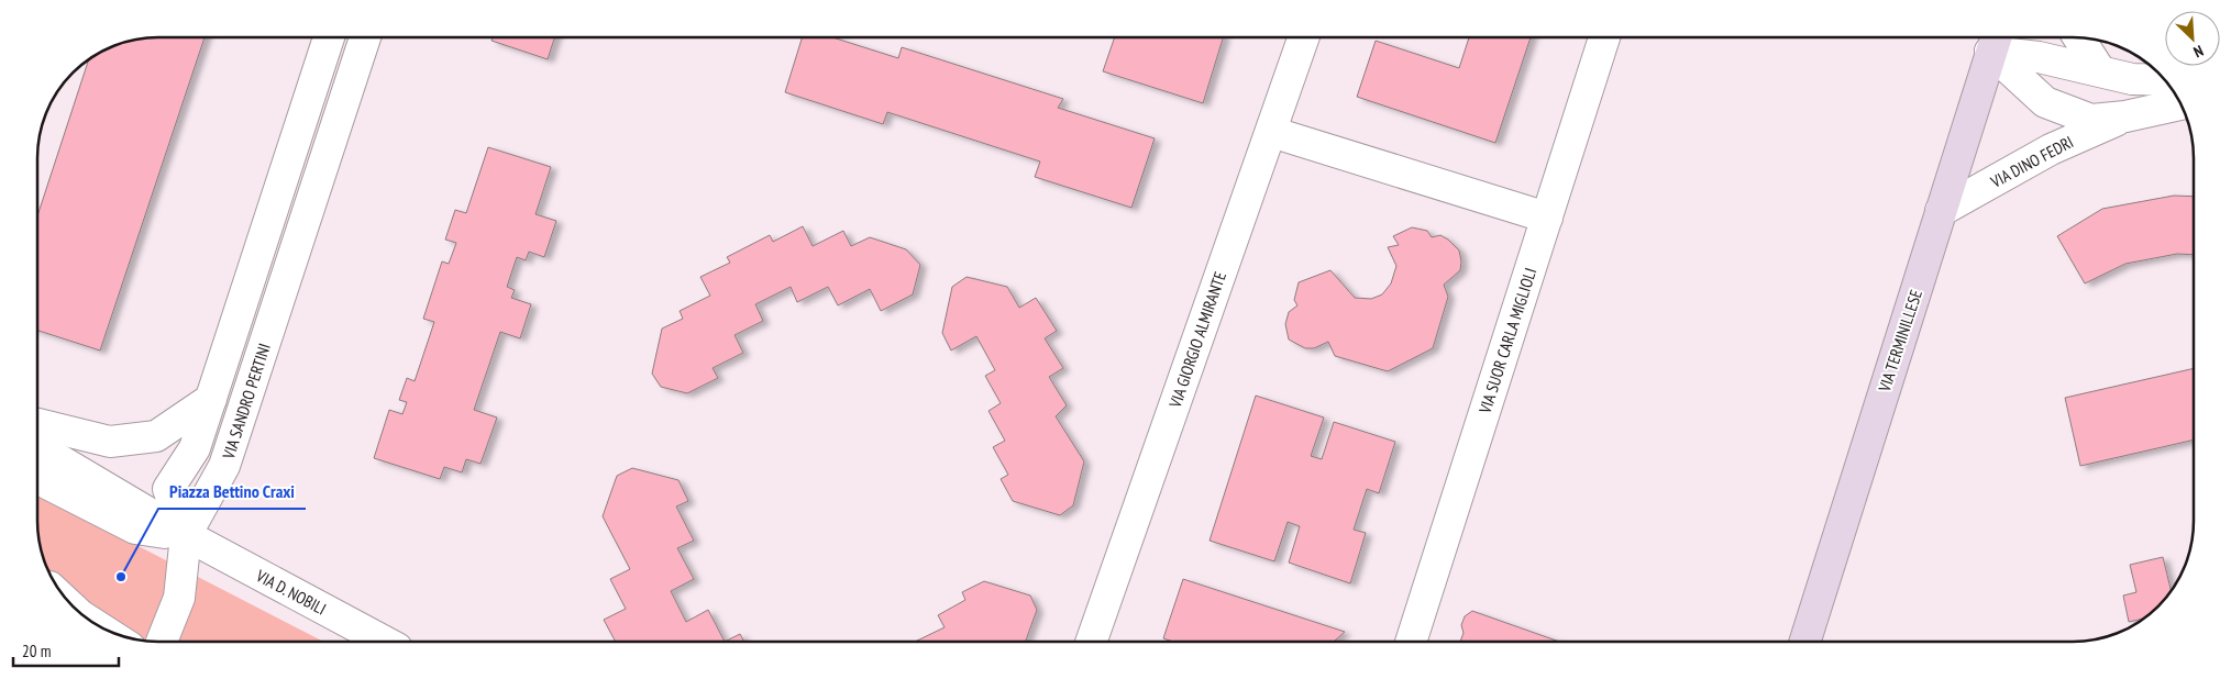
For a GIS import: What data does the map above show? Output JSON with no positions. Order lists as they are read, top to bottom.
{
  "streets": {
    "main road": ["VIA TERMINILLESE"],
    "street": [
      "VIA DINO FEDRI",
      "VIA GIORGIO ALMIRANTE",
      "VIA SUOR CARLA MIGLIOLI",
      "VIA SANDRO PERTINI",
      "VIA D. NOBILI"
    ]
  },
  "crossings": [
    ["VIA DINO FEDRI", "VIA TERMINILLESE"],
    ["VIA SANDRO PERTINI", "VIA D. NOBILI"]
  ],
  "places": ["Piazza Bettino Craxi"],
  "scale_bar": "20 m",
  "north": "bottom right"
}
